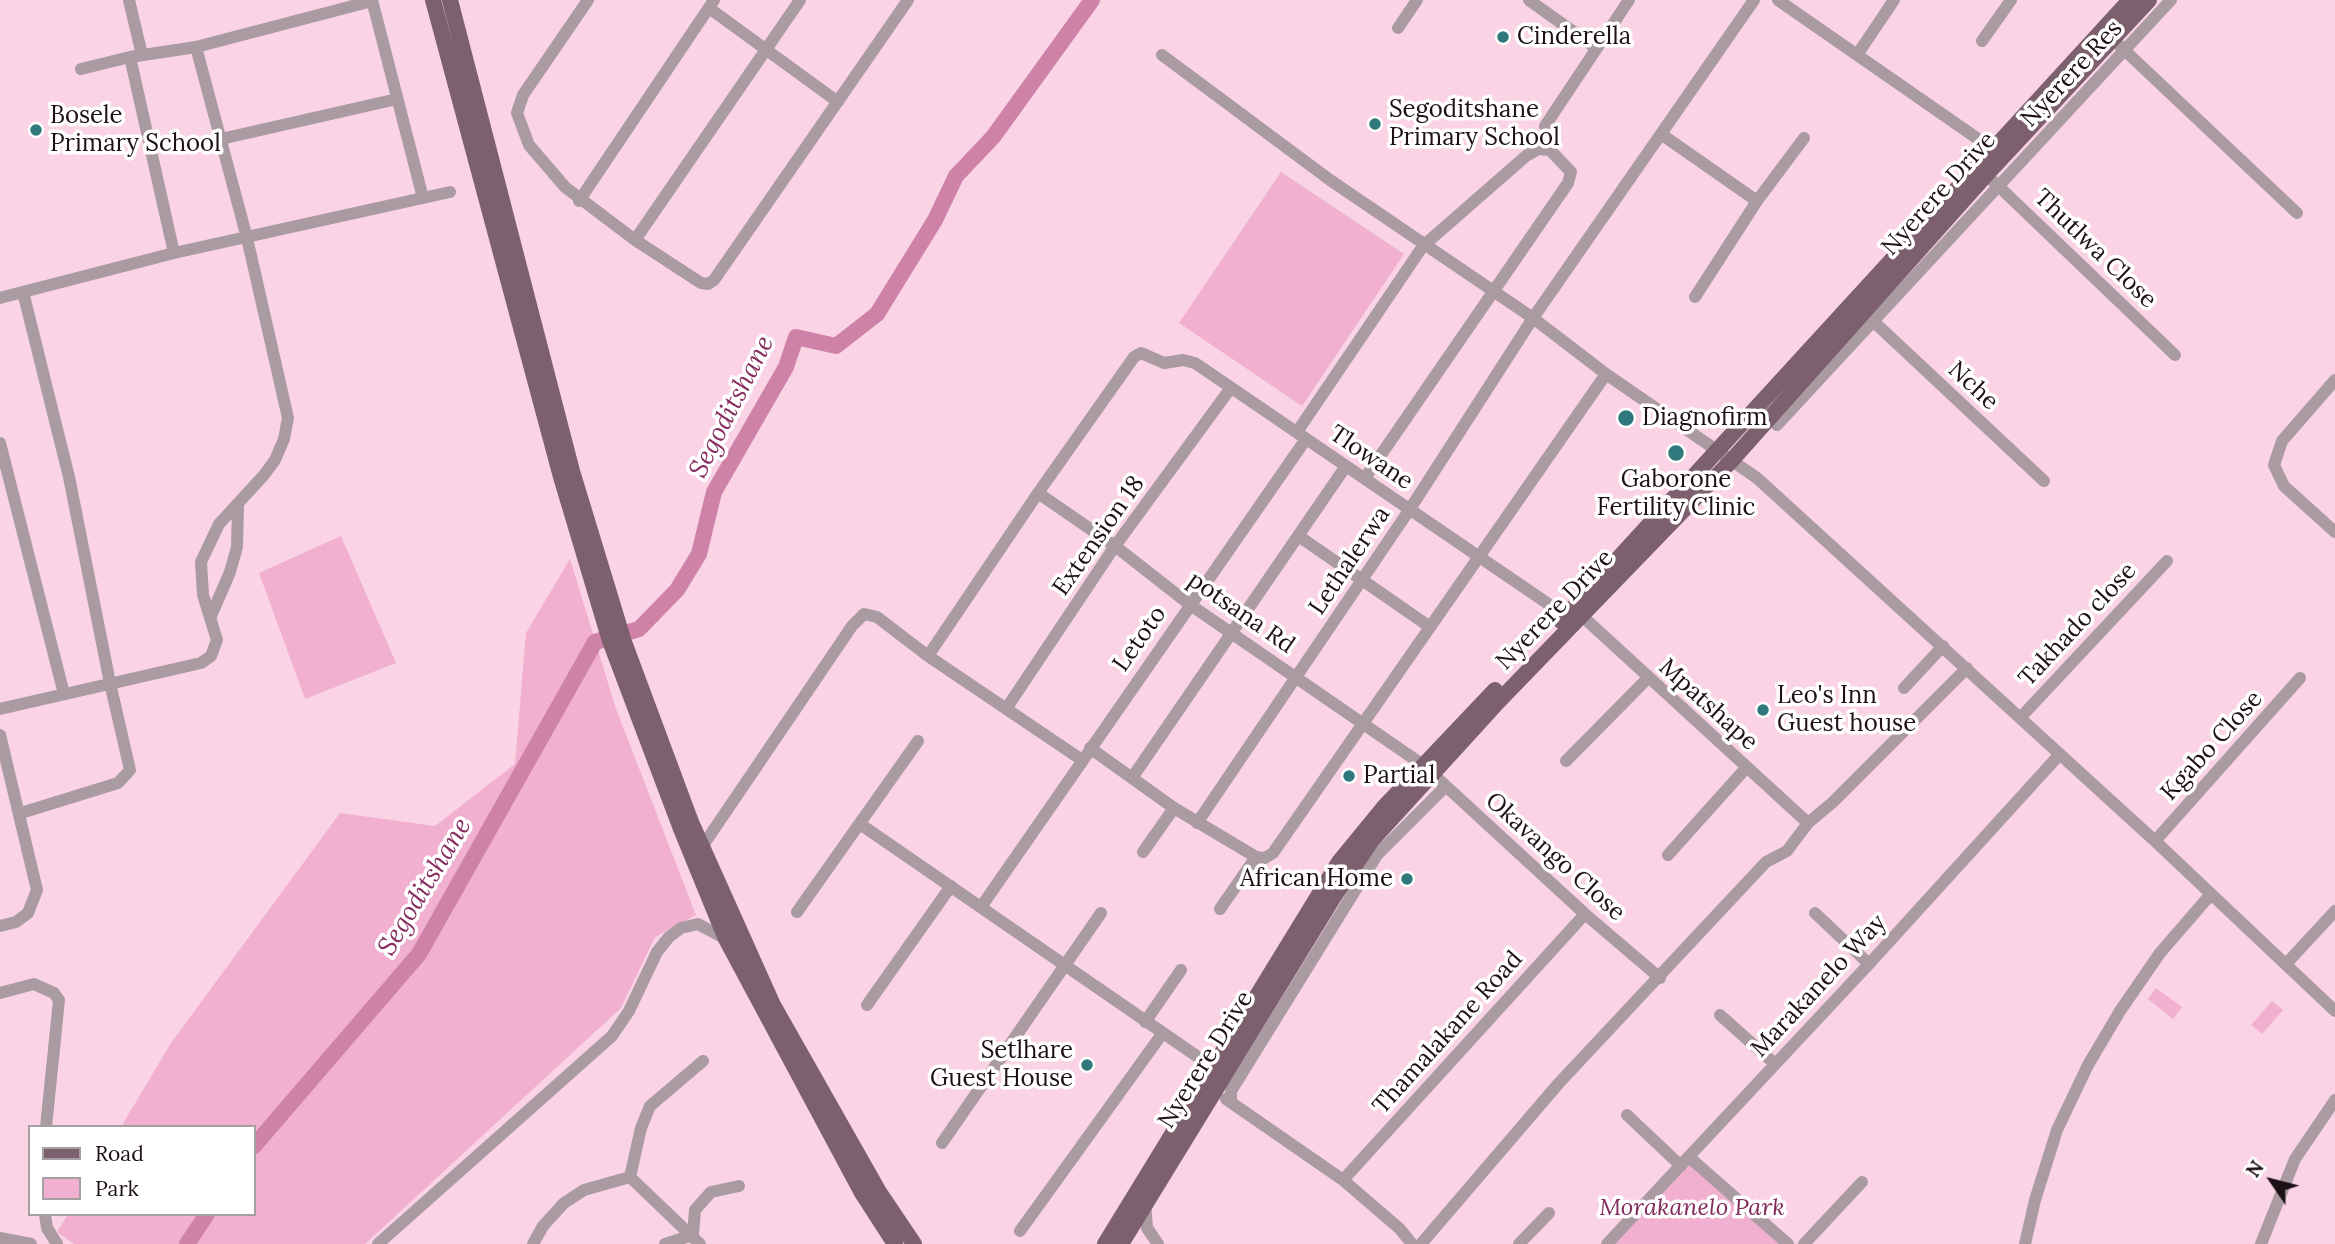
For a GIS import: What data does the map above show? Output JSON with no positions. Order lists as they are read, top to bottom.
{
  "streets": {
    "main road": ["Nyerere Drive"],
    "street": [
      "Nyerere Res",
      "Thutlwa Close",
      "Nche",
      "Tlowane",
      "Extension 18",
      "Lethalerwa",
      "potsana Rd",
      "Takhado close",
      "Letoto",
      "Mpatshape",
      "Kgabo Close",
      "Okavango Close",
      "Marakanelo Way",
      "Thamalakane Road"
    ]
  },
  "crossings": [
    ["Nyerere Res", "Nyerere Drive"],
    ["Nyerere Drive", "Thutlwa Close"],
    ["Nyerere Drive", "Tlowane"],
    ["Nyerere Drive", "potsana Rd"],
    ["Nyerere Drive", "Mpatshape"],
    ["Nyerere Drive", "Okavango Close"],
    ["Tlowane", "Extension 18"],
    ["Tlowane", "Lethalerwa"],
    ["Tlowane", "potsana Rd"],
    ["Tlowane", "Letoto"],
    ["Tlowane", "Mpatshape"],
    ["Extension 18", "potsana Rd"],
    ["Lethalerwa", "potsana Rd"],
    ["potsana Rd", "Letoto"],
    ["potsana Rd", "Okavango Close"],
    ["Okavango Close", "Thamalakane Road"]
  ],
  "water": ["Segoditshane"],
  "parks": ["Morakanelo Park"],
  "places": [
    "Cinderella",
    "Segoditshane Primary School",
    "Bosele Primary School",
    "Diagnofirm",
    "Gaborone Fertility Clinic",
    "Leo's Inn Guest house",
    "Partial",
    "African Home",
    "Setlhare Guest House"
  ],
  "legend": ["Road", "Park"],
  "north": "top left"
}
